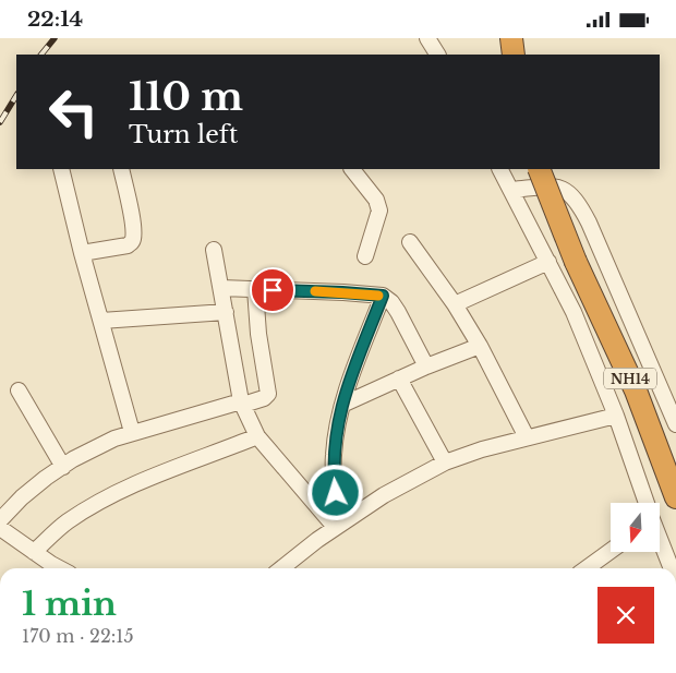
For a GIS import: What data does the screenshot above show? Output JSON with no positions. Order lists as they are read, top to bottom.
{
  "streets": {
    "highway": ["NH14"]
  },
  "north": "bottom",
  "page": {
    "status": "22:14",
    "turn": ["110 m", "Turn left"],
    "heading": ["1 min", "170 m · 22:15"]
  }
}
